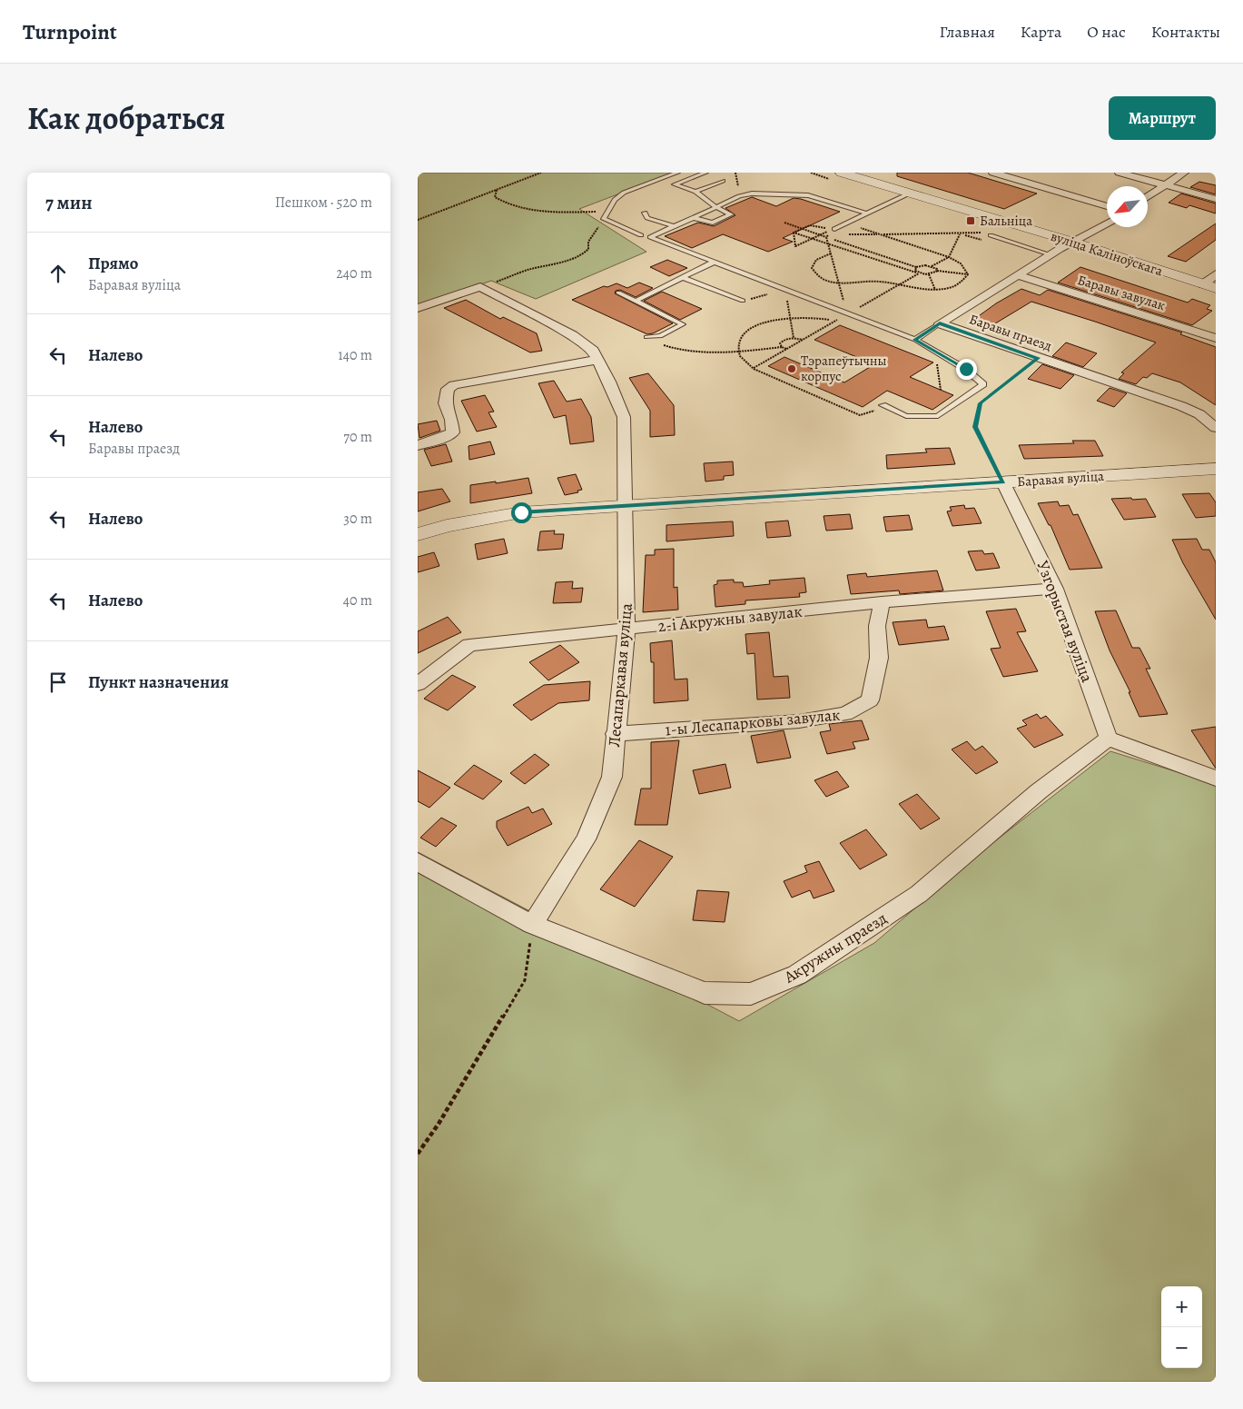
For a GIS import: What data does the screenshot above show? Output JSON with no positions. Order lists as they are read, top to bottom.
{
  "streets": {
    "street": [
      "вуліца Каліноўскага",
      "Баравы завулак",
      "Баравы праезд",
      "Баравая вуліца",
      "2-і Акружны завулак",
      "Узгорыстая вуліца",
      "Лесапаркавая вуліца",
      "1-ы Лесапарковы завулак",
      "Акружны праезд"
    ]
  },
  "crossings": [
    ["вуліца Каліноўскага", "Баравы праезд"],
    ["Баравы завулак", "Баравы праезд"],
    ["Баравая вуліца", "Узгорыстая вуліца"],
    ["Баравая вуліца", "Лесапаркавая вуліца"],
    ["2-і Акружны завулак", "Узгорыстая вуліца"],
    ["2-і Акружны завулак", "Лесапаркавая вуліца"],
    ["2-і Акружны завулак", "1-ы Лесапарковы завулак"],
    ["Узгорыстая вуліца", "Акружны праезд"],
    ["Лесапаркавая вуліца", "1-ы Лесапарковы завулак"],
    ["Лесапаркавая вуліца", "Акружны праезд"]
  ],
  "places": {
    "transit": ["Бальніца"],
    "other": ["Тэрапеўтычны корпус"]
  },
  "north": "bottom left",
  "page": {
    "header": "Turnpoint",
    "nav": [
      "Главная",
      "Карта",
      "О нас",
      "Контакты"
    ],
    "title": "Как добраться",
    "buttons": "Маршрут",
    "heading": ["7 мин", "Пешком · 520 m"],
    "list": [
      ["Прямо", "Баравая вуліца", "240 m"],
      ["Налево", "140 m"],
      ["Налево", "Баравы праезд", "70 m"],
      ["Налево", "30 m"],
      ["Налево", "40 m"],
      "Пункт назначения"
    ],
    "map_buttons": ["+", "−"]
  }
}
